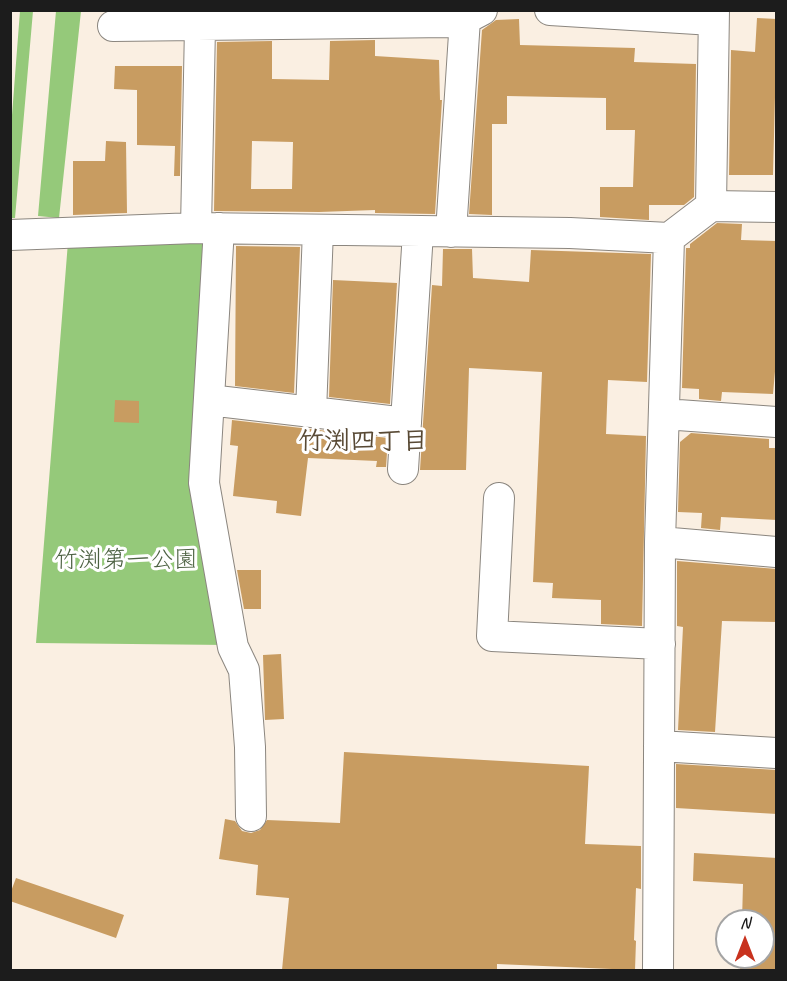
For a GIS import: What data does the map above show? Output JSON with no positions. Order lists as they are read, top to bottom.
{
  "districts": ["竹渕四丁目"],
  "parks": ["竹渕第一公園"],
  "north": "top"
}
